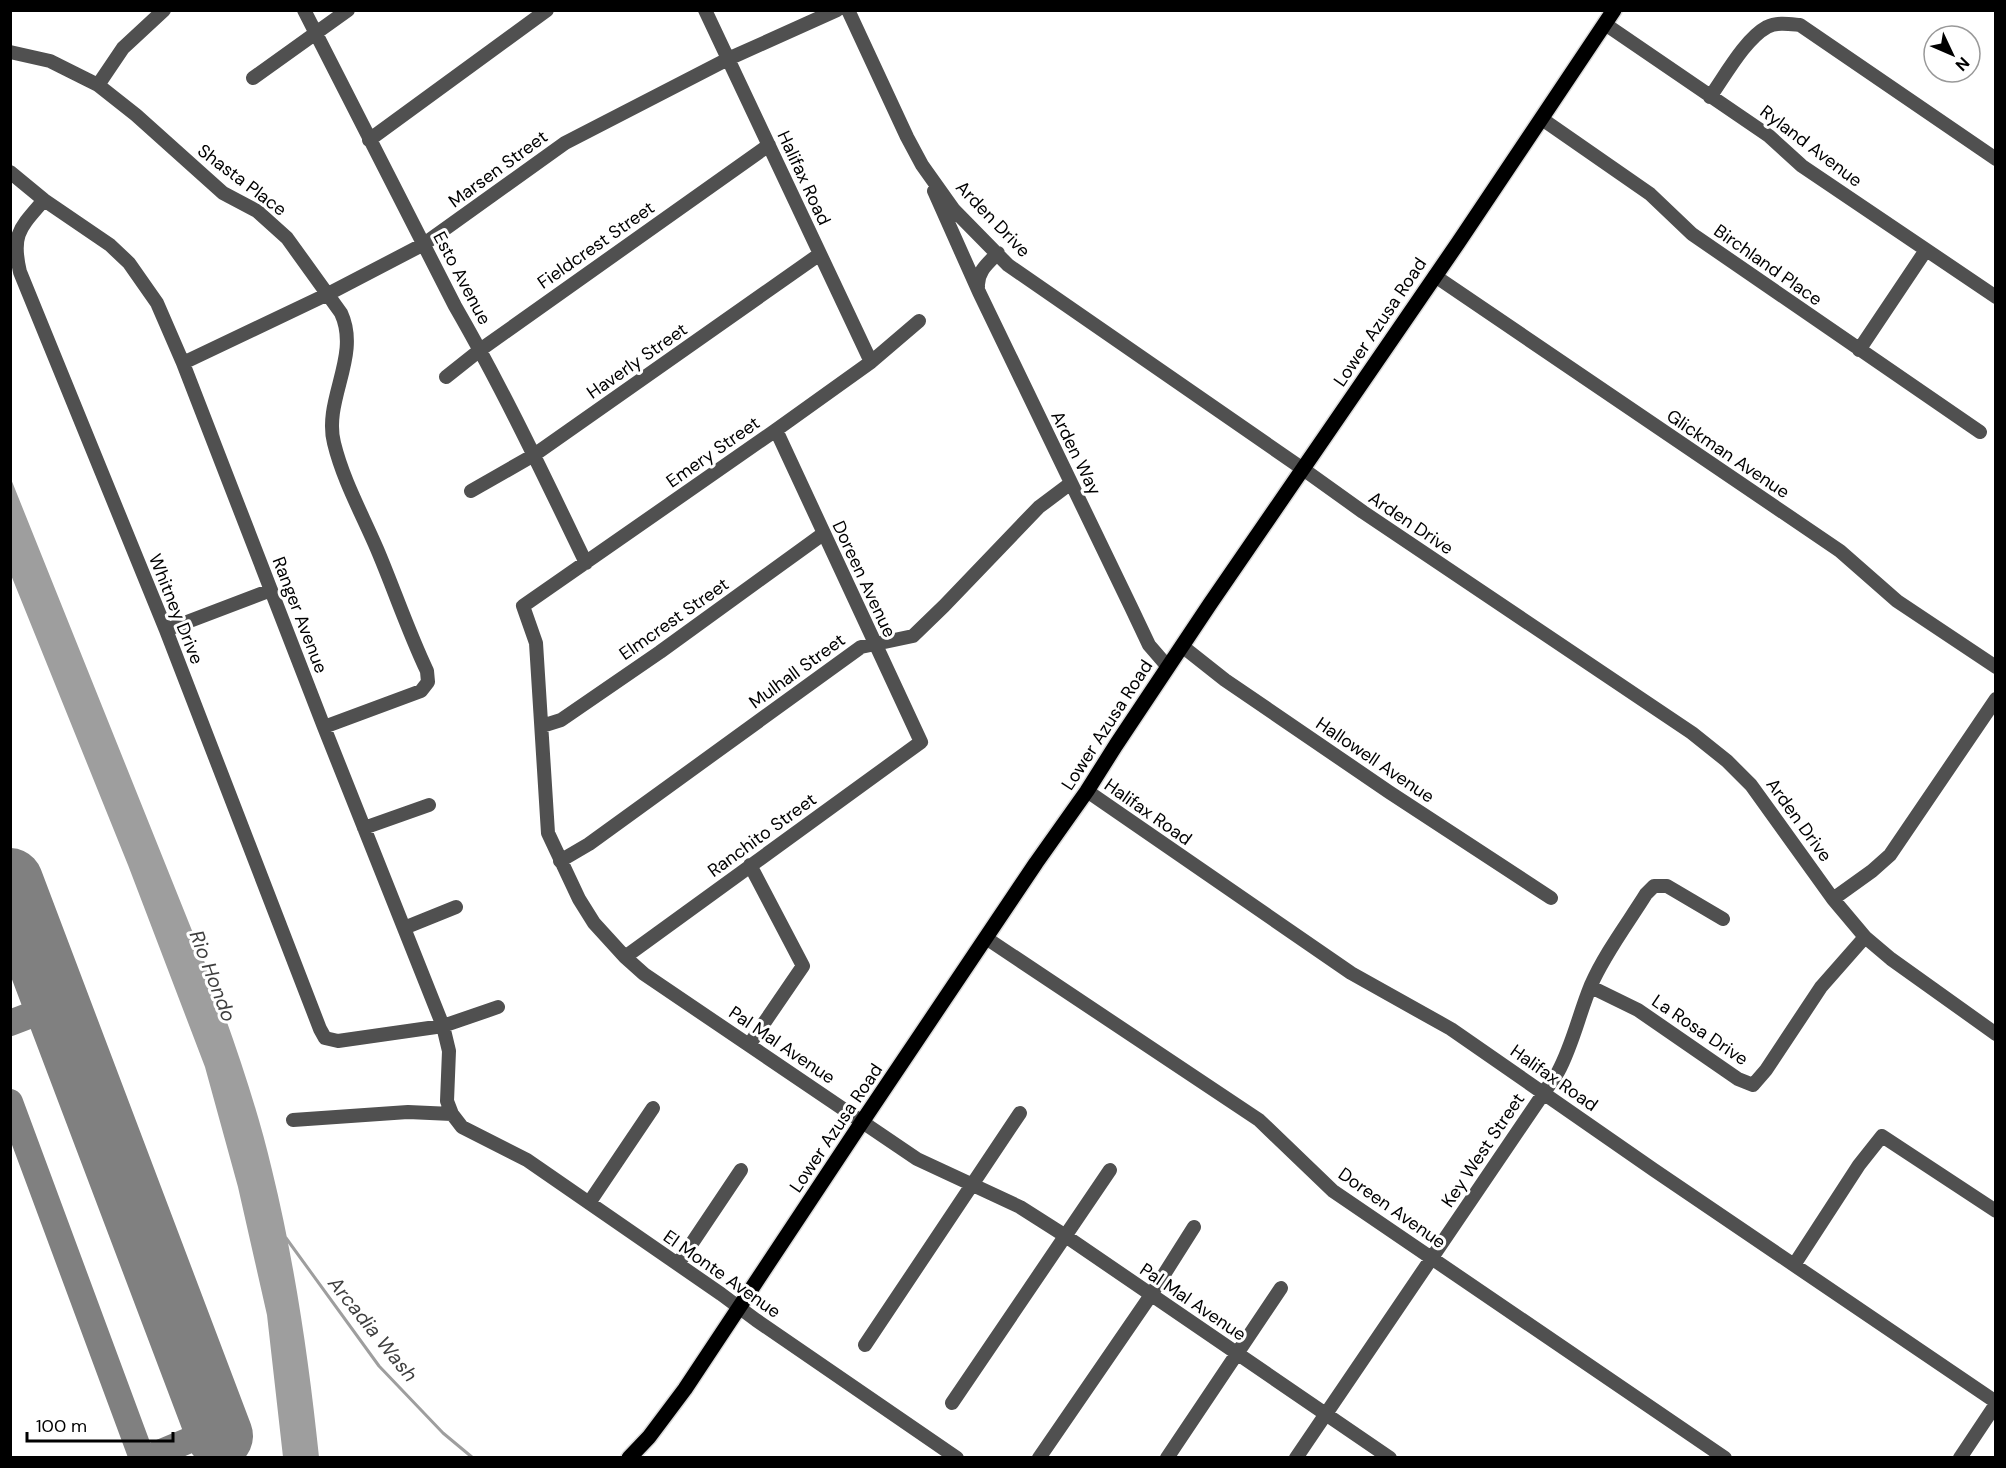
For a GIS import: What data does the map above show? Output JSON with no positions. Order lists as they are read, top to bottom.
{
  "streets": {
    "main road": ["Lower Azusa Road"],
    "street": [
      "Ryland Avenue",
      "Marsen Street",
      "Halifax Road",
      "Shasta Place",
      "Arden Drive",
      "Fieldcrest Street",
      "Birchland Place",
      "Esto Avenue",
      "Haverly Street",
      "Emery Street",
      "Arden Way",
      "Glickman Avenue",
      "Doreen Avenue",
      "Whitney Drive",
      "Ranger Avenue",
      "Elmcrest Street",
      "Mulhall Street",
      "Hallowell Avenue",
      "Ranchito Street",
      "La Rosa Drive",
      "Pal Mal Avenue",
      "Key West Street",
      "El Monte Avenue"
    ]
  },
  "crossings": [
    ["Ryland Avenue", "Lower Azusa Road"],
    ["Marsen Street", "Halifax Road"],
    ["Marsen Street", "Shasta Place"],
    ["Marsen Street", "Esto Avenue"],
    ["Marsen Street", "Ranger Avenue"],
    ["Halifax Road", "Fieldcrest Street"],
    ["Halifax Road", "Lower Azusa Road"],
    ["Halifax Road", "Haverly Street"],
    ["Halifax Road", "Emery Street"],
    ["Halifax Road", "Key West Street"],
    ["Shasta Place", "Ranger Avenue"],
    ["Arden Drive", "Lower Azusa Road"],
    ["Arden Drive", "Arden Way"],
    ["Arden Drive", "La Rosa Drive"],
    ["Fieldcrest Street", "Esto Avenue"],
    ["Birchland Place", "Lower Azusa Road"],
    ["Esto Avenue", "Haverly Street"],
    ["Esto Avenue", "Emery Street"],
    ["Lower Azusa Road", "Arden Way"],
    ["Lower Azusa Road", "Glickman Avenue"],
    ["Lower Azusa Road", "Doreen Avenue"],
    ["Lower Azusa Road", "Hallowell Avenue"],
    ["Lower Azusa Road", "Pal Mal Avenue"],
    ["Lower Azusa Road", "El Monte Avenue"],
    ["Emery Street", "Doreen Avenue"],
    ["Emery Street", "Pal Mal Avenue"],
    ["Arden Way", "Mulhall Street"],
    ["Doreen Avenue", "Elmcrest Street"],
    ["Doreen Avenue", "Mulhall Street"],
    ["Doreen Avenue", "Ranchito Street"],
    ["Doreen Avenue", "Key West Street"],
    ["Whitney Drive", "Ranger Avenue"],
    ["Ranger Avenue", "El Monte Avenue"],
    ["Elmcrest Street", "Pal Mal Avenue"],
    ["Mulhall Street", "Pal Mal Avenue"],
    ["Ranchito Street", "Pal Mal Avenue"],
    ["La Rosa Drive", "Key West Street"],
    ["Pal Mal Avenue", "Key West Street"]
  ],
  "water": ["Rio Hondo", "Arcadia Wash"],
  "scale_bar": "100 m",
  "north": "bottom right"
}
